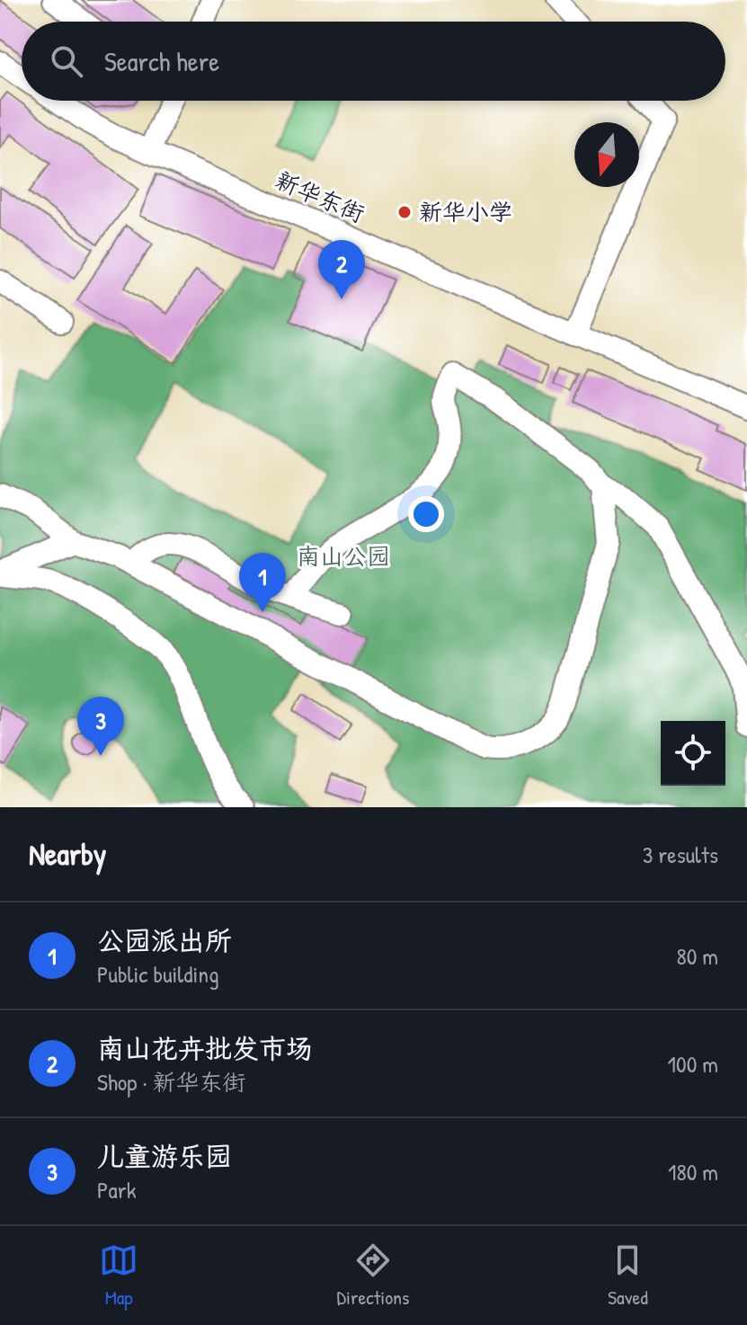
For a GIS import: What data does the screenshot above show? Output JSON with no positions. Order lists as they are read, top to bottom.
{
  "streets": {
    "street": ["新华东街"]
  },
  "parks": ["南山公园"],
  "places": ["新华小学"],
  "north": "bottom",
  "page": {
    "search": "Search here",
    "pins": ["2", "1", "3"],
    "heading": ["Nearby", "3 results"],
    "list": [
      {
        "mark": "1",
        "name": "公园派出所",
        "note": "Public building",
        "value": "80 m"
      },
      {
        "mark": "2",
        "name": "南山花卉批发市场",
        "note": "Shop · 新华东街",
        "value": "100 m"
      },
      {
        "mark": "3",
        "name": "儿童游乐园",
        "note": "Park",
        "value": "180 m"
      }
    ],
    "nav": ["Map", "Directions", "Saved"]
  }
}
